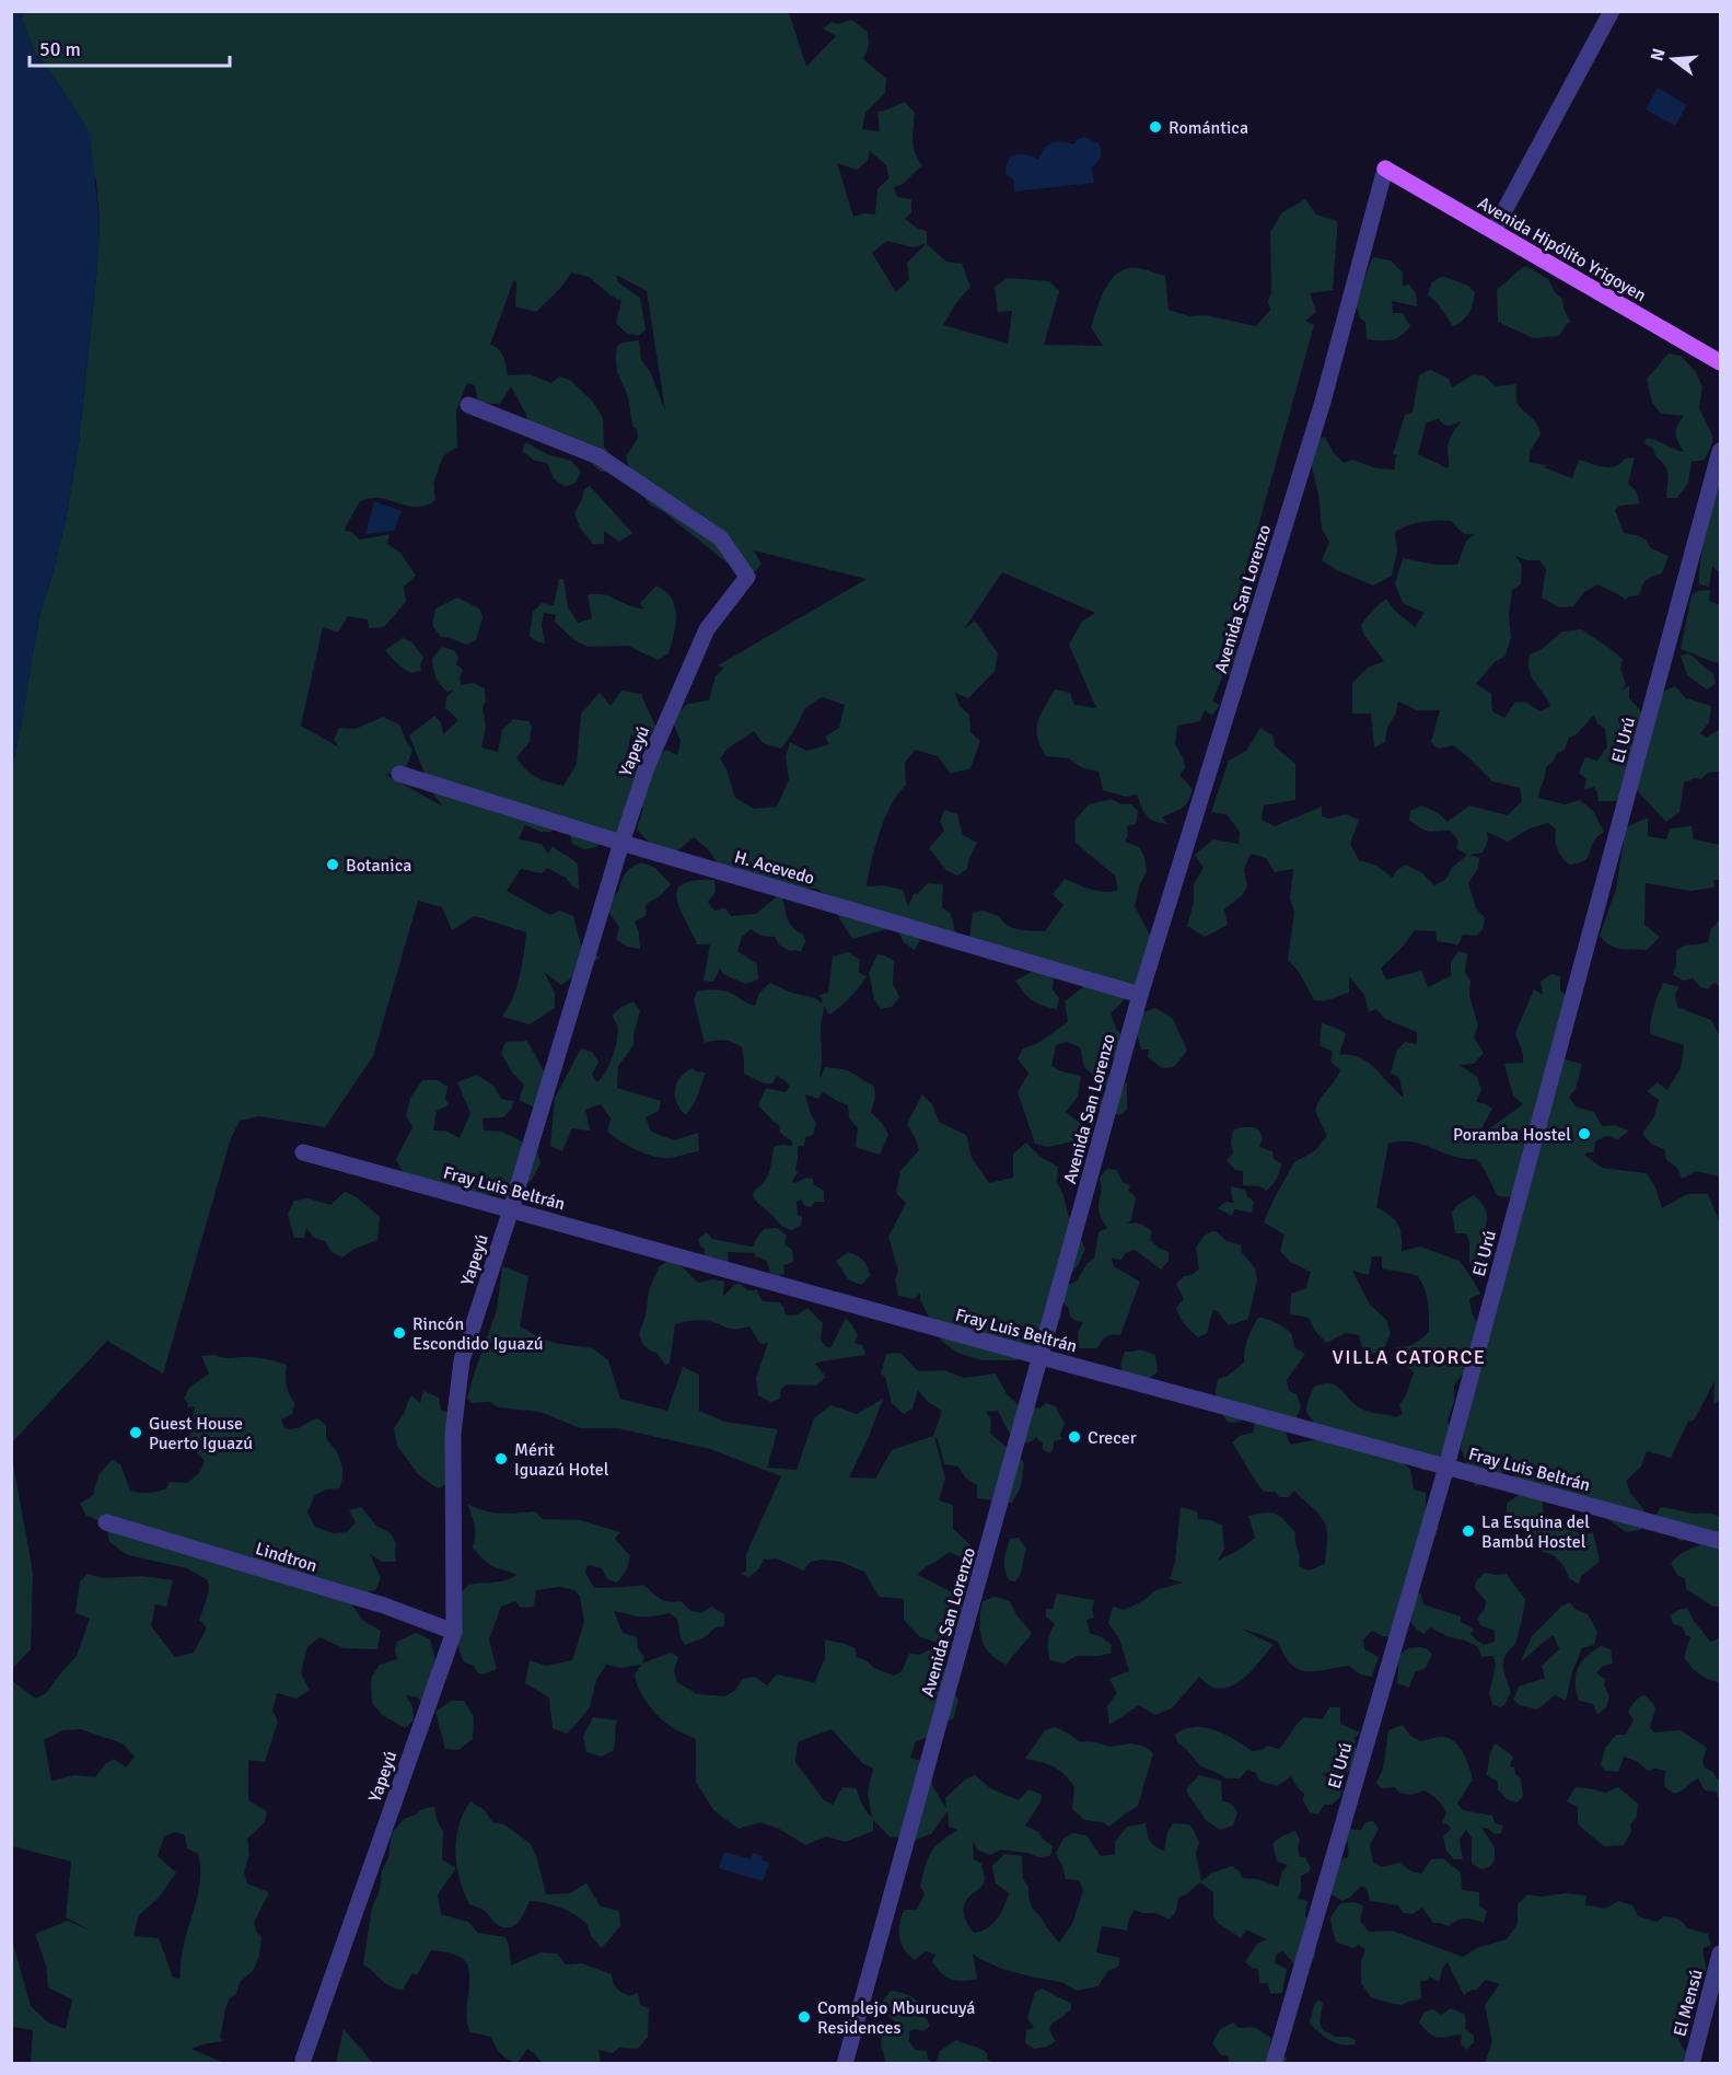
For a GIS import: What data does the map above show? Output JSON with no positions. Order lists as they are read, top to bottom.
{
  "streets": {
    "main road": ["Avenida Hipólito Yrigoyen"],
    "street": [
      "Avenida San Lorenzo",
      "El Urú",
      "Yapeyú",
      "H. Acevedo",
      "Fray Luis Beltrán",
      "Lindtron",
      "El Mensú"
    ]
  },
  "crossings": [
    ["Avenida Hipólito Yrigoyen", "Avenida San Lorenzo"],
    ["Avenida San Lorenzo", "H. Acevedo"],
    ["Avenida San Lorenzo", "Fray Luis Beltrán"],
    ["El Urú", "Fray Luis Beltrán"],
    ["Yapeyú", "H. Acevedo"],
    ["Yapeyú", "Fray Luis Beltrán"],
    ["Yapeyú", "Lindtron"]
  ],
  "districts": ["VILLA CATORCE"],
  "places": [
    "Romántica",
    "Botanica",
    "Poramba Hostel",
    "Rincón Escondido Iguazú",
    "Guest House Puerto Iguazú",
    "Crecer",
    "Mérit Iguazú Hotel",
    "La Esquina del Bambú Hostel",
    "Complejo Mburucuyá Residences"
  ],
  "scale_bar": "50 m",
  "north": "left"
}
